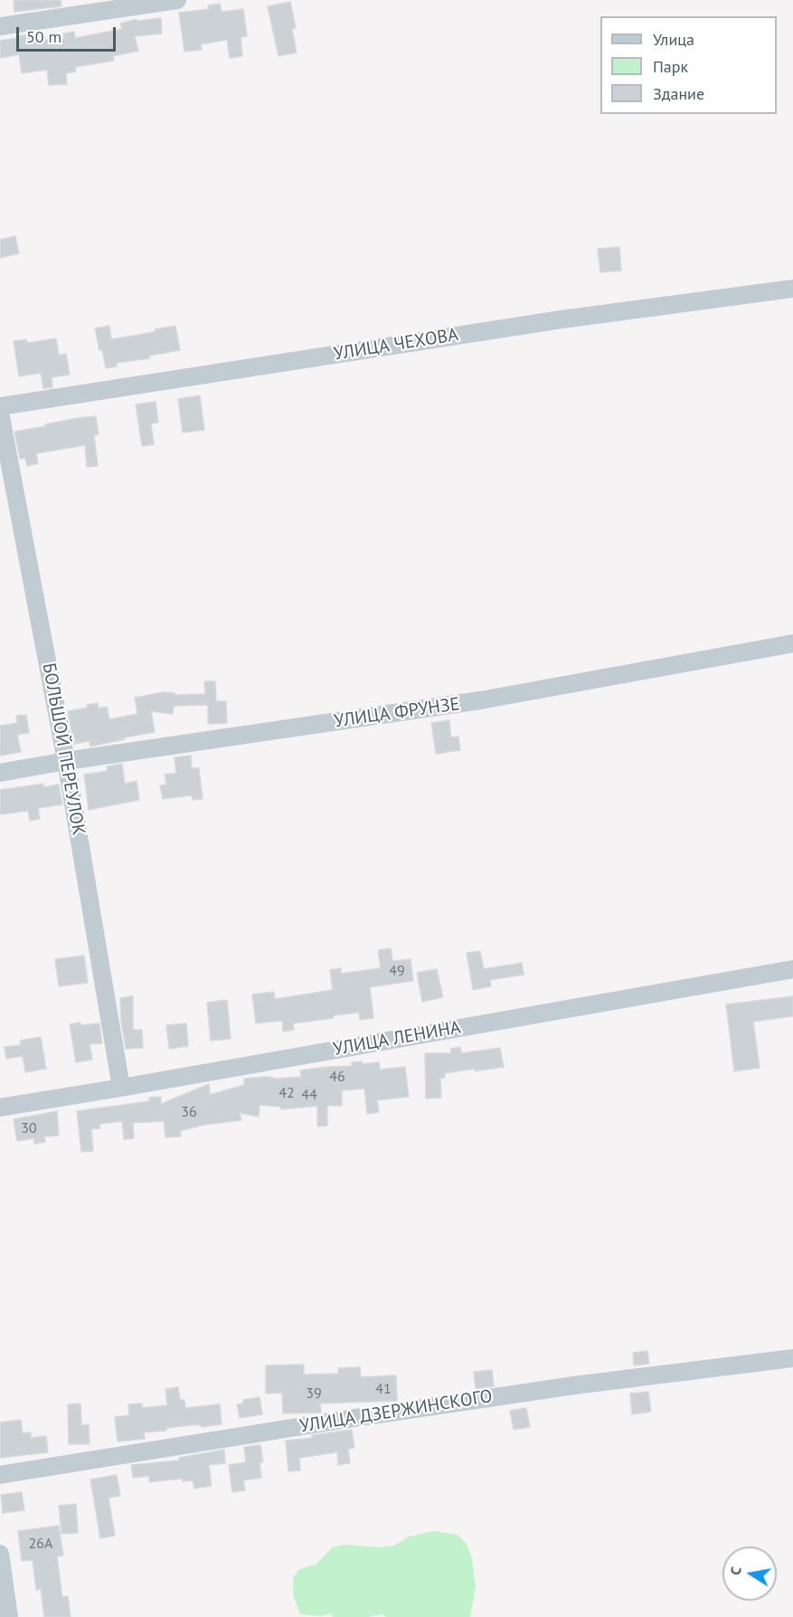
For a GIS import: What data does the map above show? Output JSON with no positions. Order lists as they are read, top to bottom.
{
  "streets": {
    "street": [
      "УЛИЦА ЧЕХОВА",
      "УЛИЦА ФРУНЗЕ",
      "БОЛЬШОЙ ПЕРЕУЛОК",
      "УЛИЦА ЛЕНИНА",
      "УЛИЦА ДЗЕРЖИНСКОГО"
    ]
  },
  "crossings": [
    ["УЛИЦА ФРУНЗЕ", "БОЛЬШОЙ ПЕРЕУЛОК"],
    ["БОЛЬШОЙ ПЕРЕУЛОК", "УЛИЦА ЛЕНИНА"]
  ],
  "house_numbers": [
    "49",
    "46",
    "42",
    "44",
    "36",
    "30",
    "41",
    "39",
    "26А"
  ],
  "legend": ["Улица", "Парк", "Здание"],
  "scale_bar": "50 m",
  "north": "left"
}
